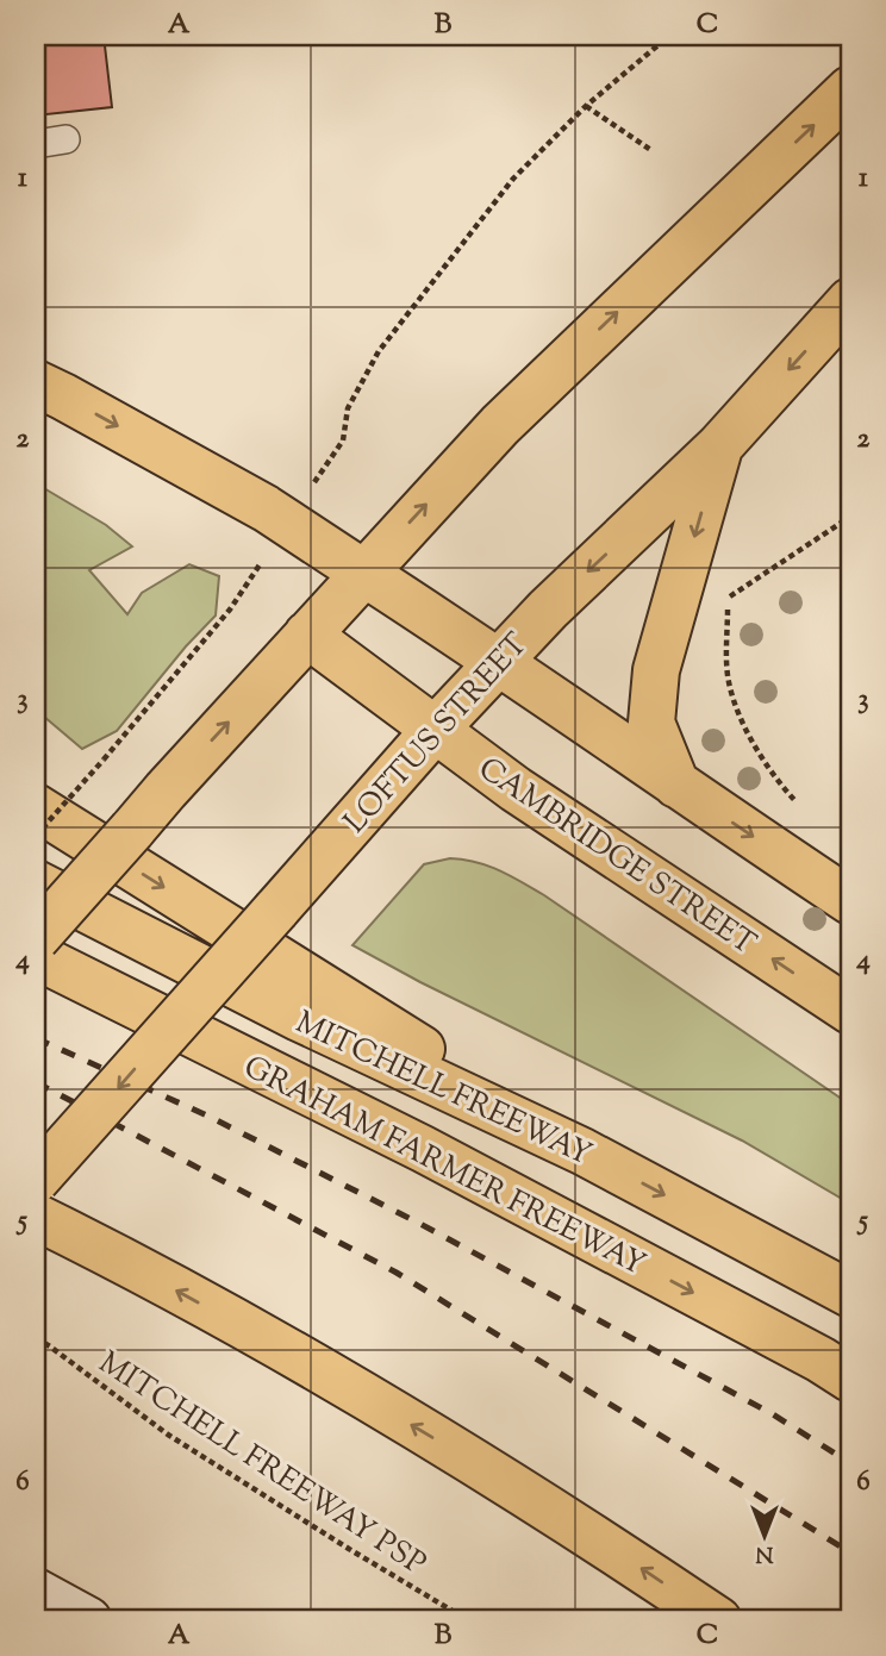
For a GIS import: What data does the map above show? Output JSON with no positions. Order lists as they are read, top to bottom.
{
  "streets": {
    "main road": [
      "LOFTUS STREET",
      "CAMBRIDGE STREET",
      "MITCHELL FREEWAY",
      "GRAHAM FARMER FREEWAY"
    ],
    "path": ["MITCHELL FREEWAY PSP"]
  },
  "crossings": [
    ["LOFTUS STREET", "CAMBRIDGE STREET"]
  ],
  "north": "bottom",
  "grid": {
    "columns": ["A", "B", "C"],
    "rows": [
      "1",
      "2",
      "3",
      "4",
      "5",
      "6"
    ]
  }
}
